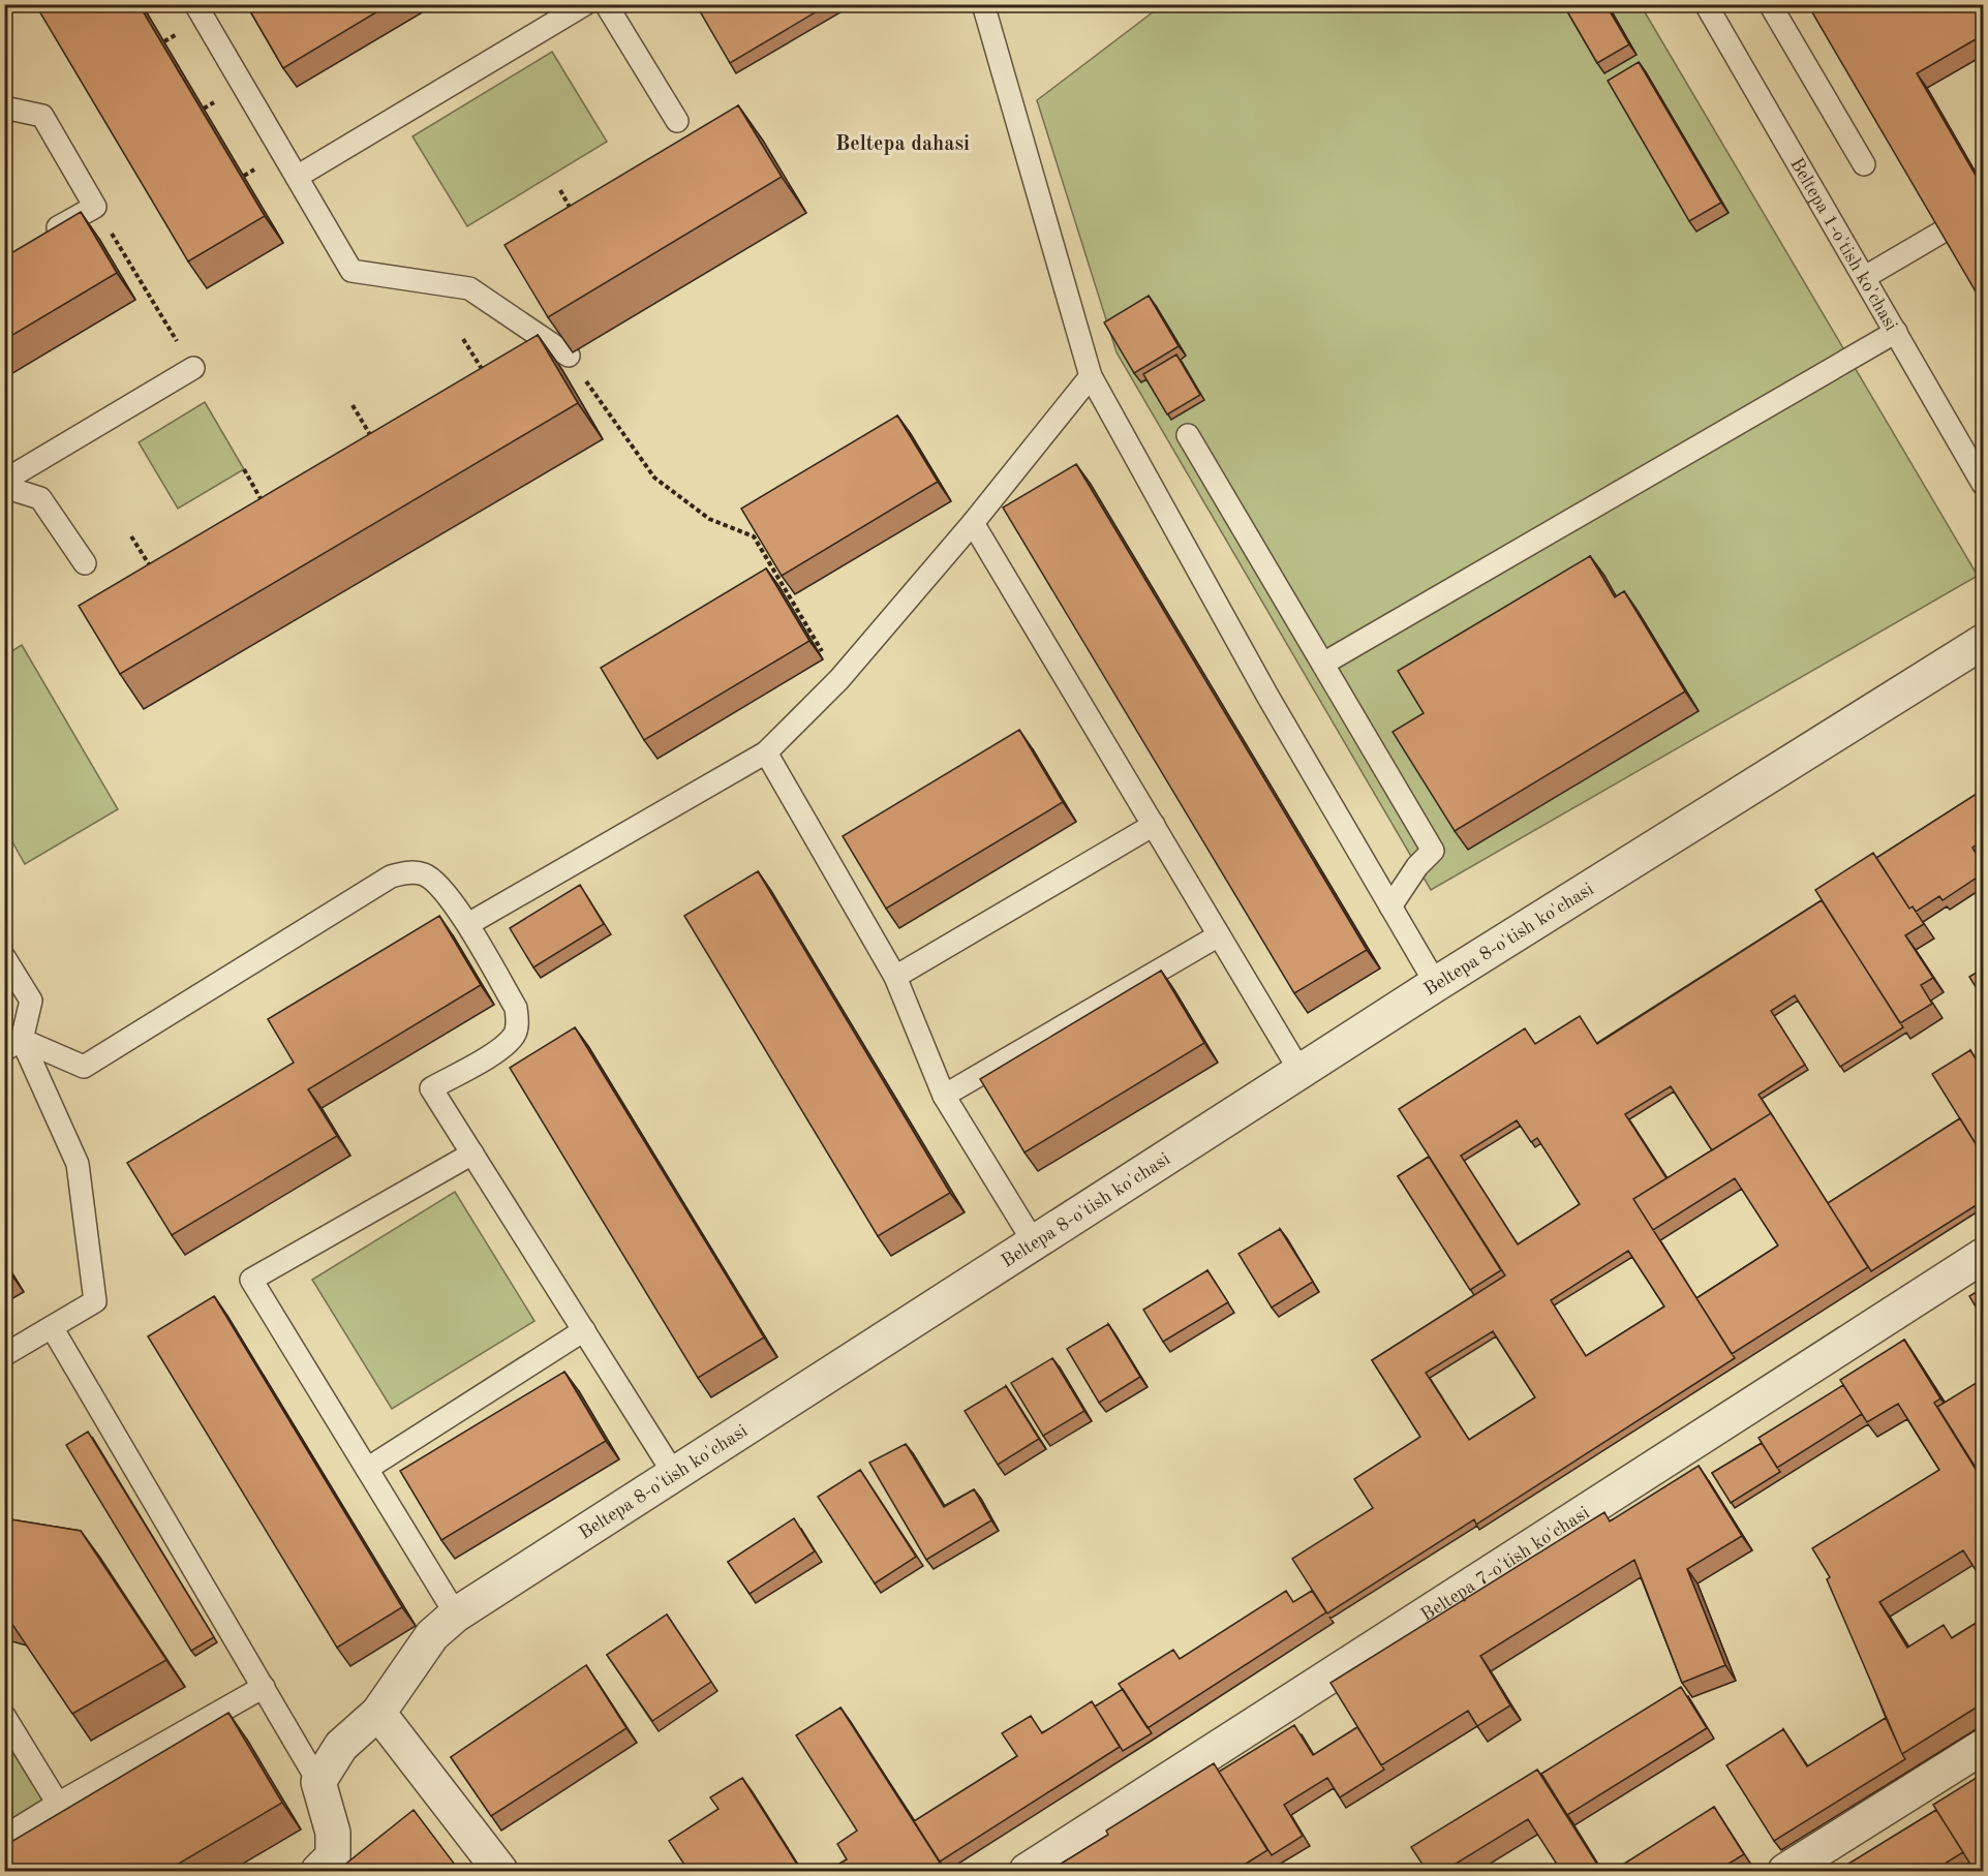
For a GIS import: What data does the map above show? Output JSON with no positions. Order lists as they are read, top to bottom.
{
  "streets": {
    "street": ["Beltepa 8-o'tish ko'chasi", "Beltepa 7-o'tish ko'chasi"],
    "lane": ["Beltepa 1-o'tish ko'chasi"]
  },
  "districts": ["Beltepa dahasi"]
}
